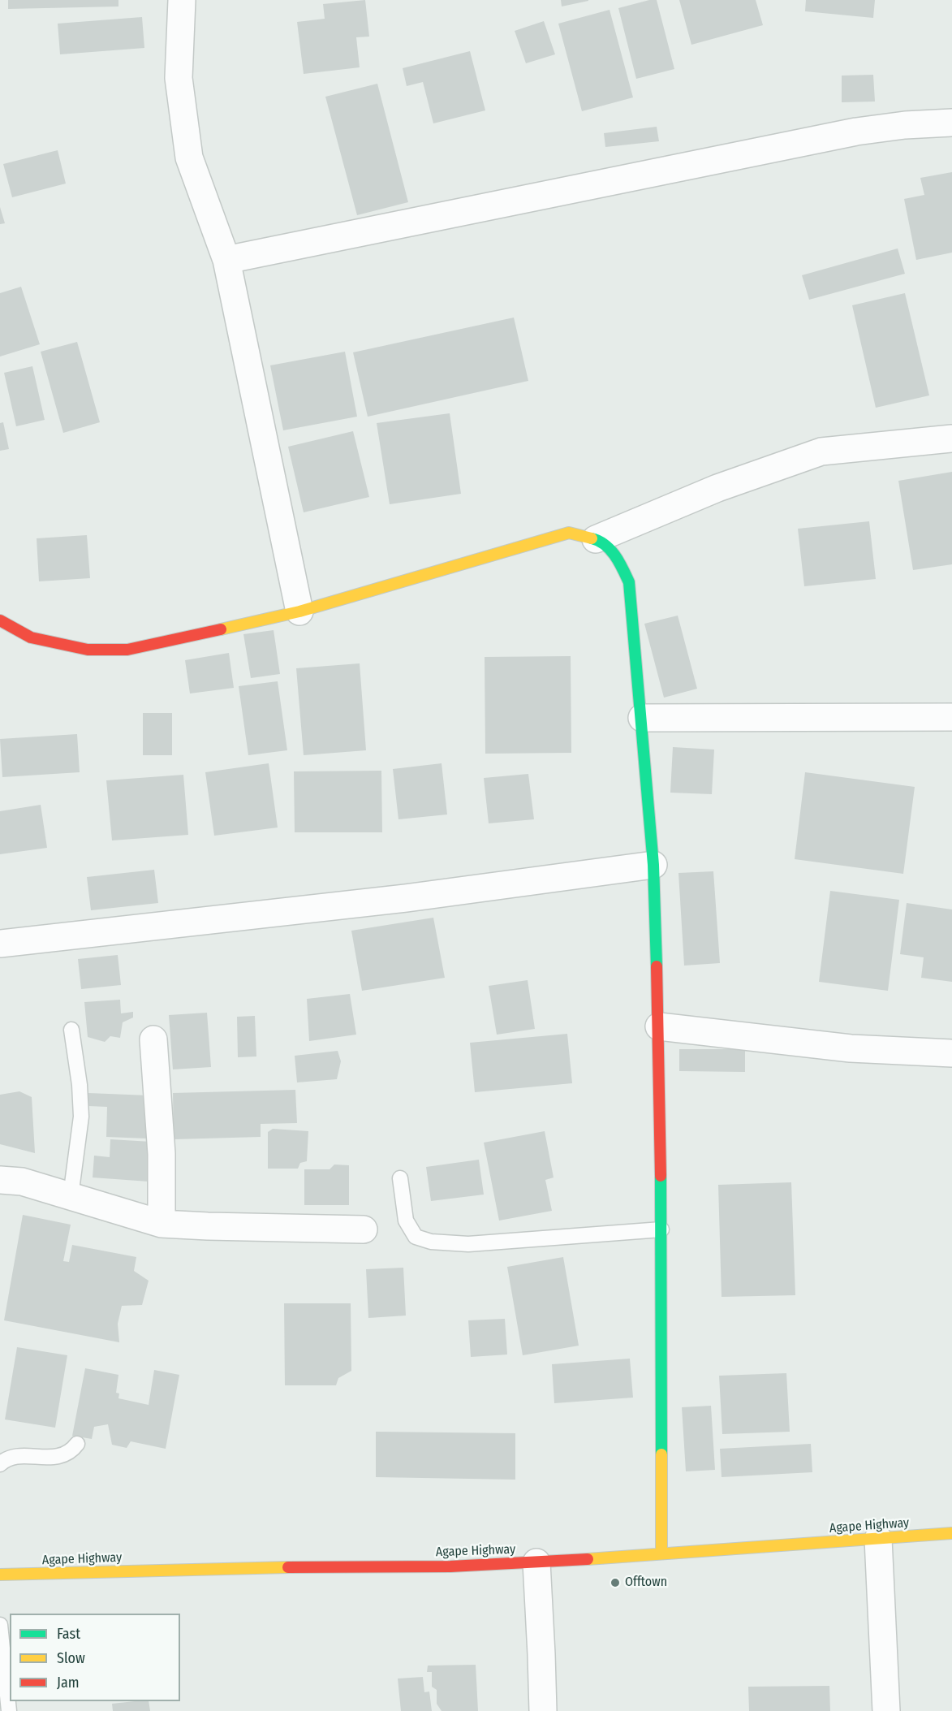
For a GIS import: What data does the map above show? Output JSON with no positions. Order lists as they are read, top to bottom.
{
  "streets": {
    "street": ["Agape Highway"]
  },
  "places": ["Offtown"],
  "legend": ["Fast", "Slow", "Jam"]
}
